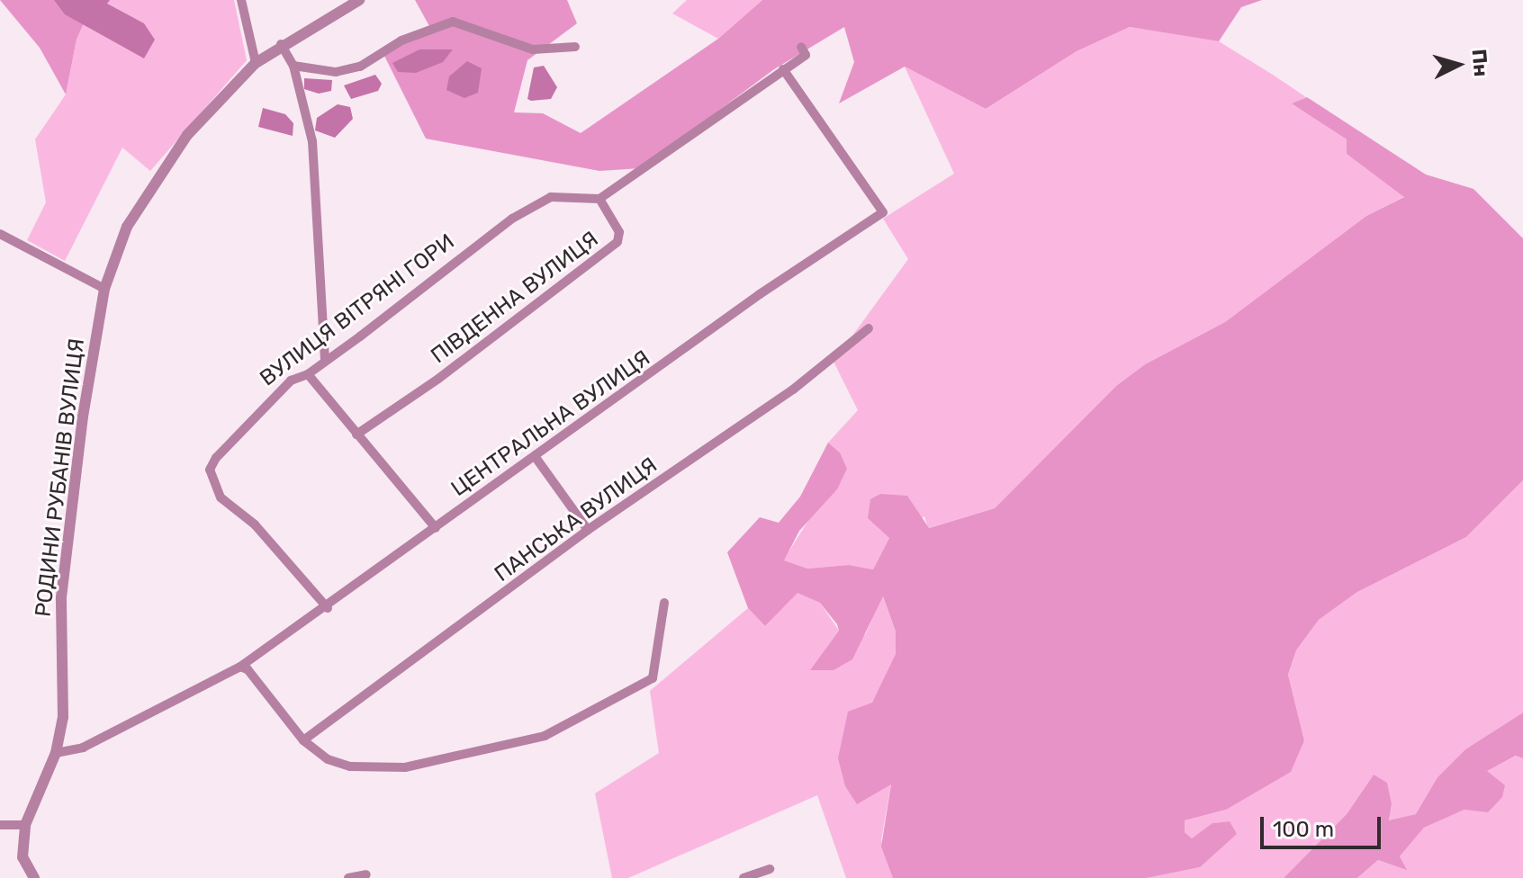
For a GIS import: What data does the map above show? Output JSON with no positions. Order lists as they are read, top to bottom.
{
  "streets": {
    "street": [
      "ПІВДЕННА ВУЛИЦЯ",
      "ВУЛИЦЯ ВІТРЯНІ ГОРИ",
      "ЦЕНТРАЛЬНА ВУЛИЦЯ",
      "РОДИНИ РУБАНІВ ВУЛИЦЯ",
      "ПАНСЬКА ВУЛИЦЯ"
    ]
  },
  "crossings": [
    ["ПІВДЕННА ВУЛИЦЯ", "ВУЛИЦЯ ВІТРЯНІ ГОРИ"],
    ["ПІВДЕННА ВУЛИЦЯ", "ЦЕНТРАЛЬНА ВУЛИЦЯ"],
    ["ВУЛИЦЯ ВІТРЯНІ ГОРИ", "ЦЕНТРАЛЬНА ВУЛИЦЯ"],
    ["ЦЕНТРАЛЬНА ВУЛИЦЯ", "РОДИНИ РУБАНІВ ВУЛИЦЯ"]
  ],
  "scale_bar": "100 m",
  "north": "right"
}
